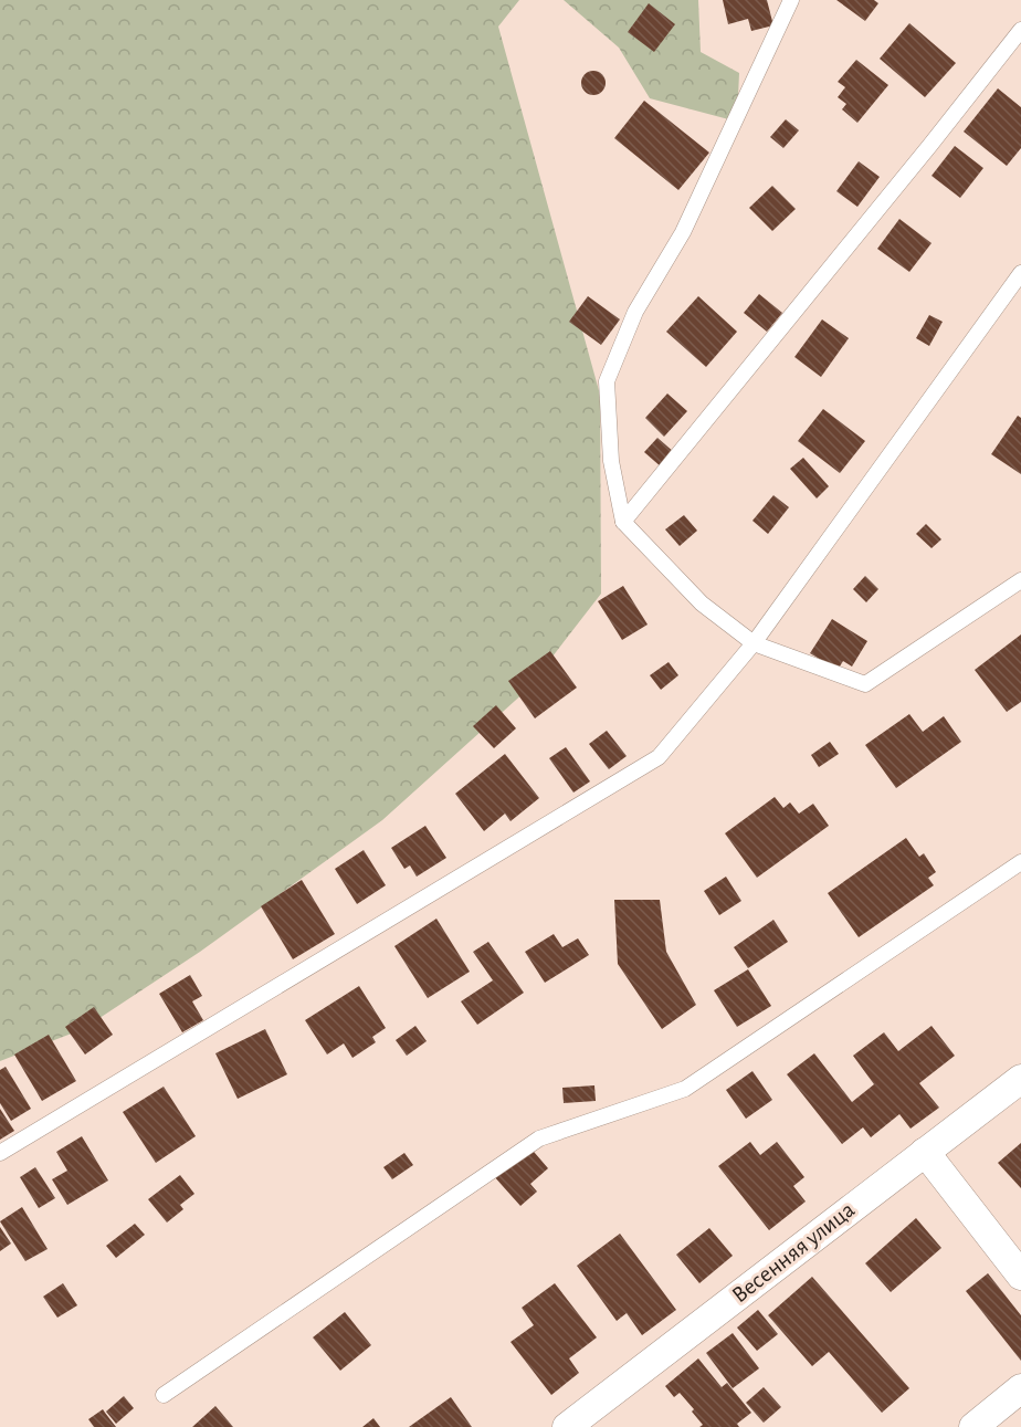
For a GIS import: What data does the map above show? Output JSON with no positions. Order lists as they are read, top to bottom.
{
  "streets": {
    "street": ["Весенняя улица"]
  }
}
